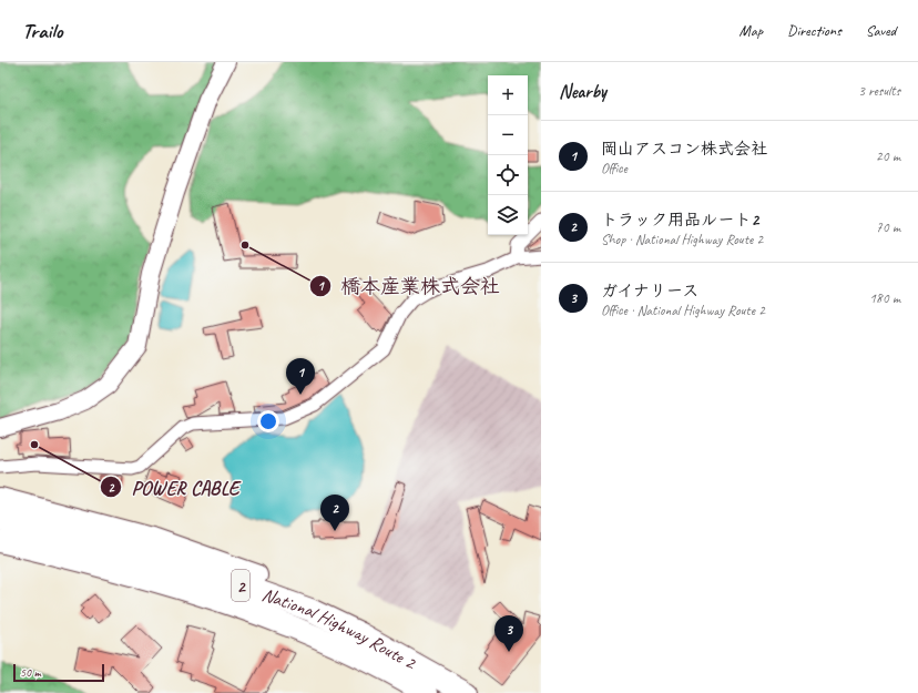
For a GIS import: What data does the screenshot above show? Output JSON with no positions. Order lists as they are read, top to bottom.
{
  "streets": {
    "highway": ["2", "National Highway Route 2"]
  },
  "places": ["橋本産業株式会社", "POWER CABLE"],
  "scale_bar": "50 m",
  "page": {
    "header": "Trailo",
    "nav": ["Map", "Directions", "Saved"],
    "heading": ["Nearby", "3 results"],
    "map_buttons": ["+", "−"],
    "list": [
      {
        "mark": "1",
        "name": "岡山アスコン株式会社",
        "note": "Office",
        "value": "20 m"
      },
      {
        "mark": "2",
        "name": "トラック用品ルート2",
        "note": "Shop · National Highway Route 2",
        "value": "70 m"
      },
      {
        "mark": "3",
        "name": "ガイナリース",
        "note": "Office · National Highway Route 2",
        "value": "180 m"
      }
    ],
    "pins": ["1", "2", "3"],
    "scale": "50 m"
  }
}
